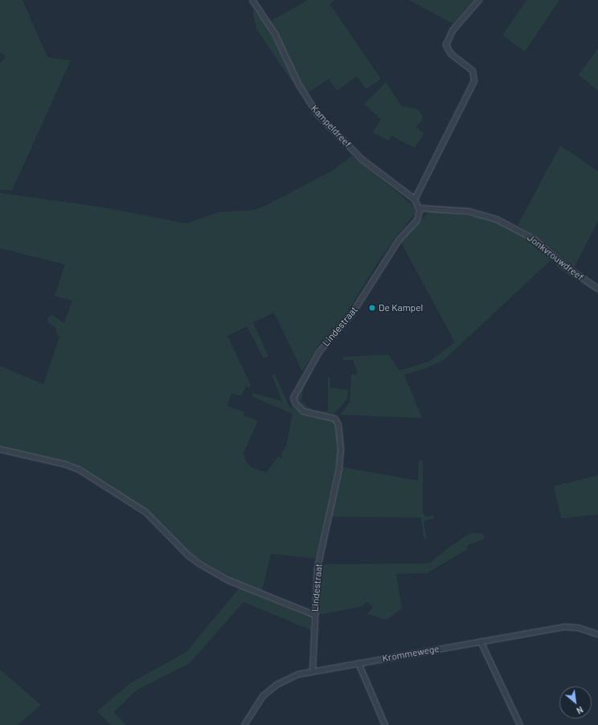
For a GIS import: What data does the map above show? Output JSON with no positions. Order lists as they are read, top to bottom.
{
  "streets": {
    "street": [
      "Kampeldreef",
      "Jonkvrouwdreef",
      "Lindestraat",
      "Krommewege"
    ]
  },
  "crossings": [
    ["Jonkvrouwdreef", "Lindestraat"],
    ["Lindestraat", "Krommewege"]
  ],
  "places": ["De Kampel"],
  "north": "bottom right"
}
